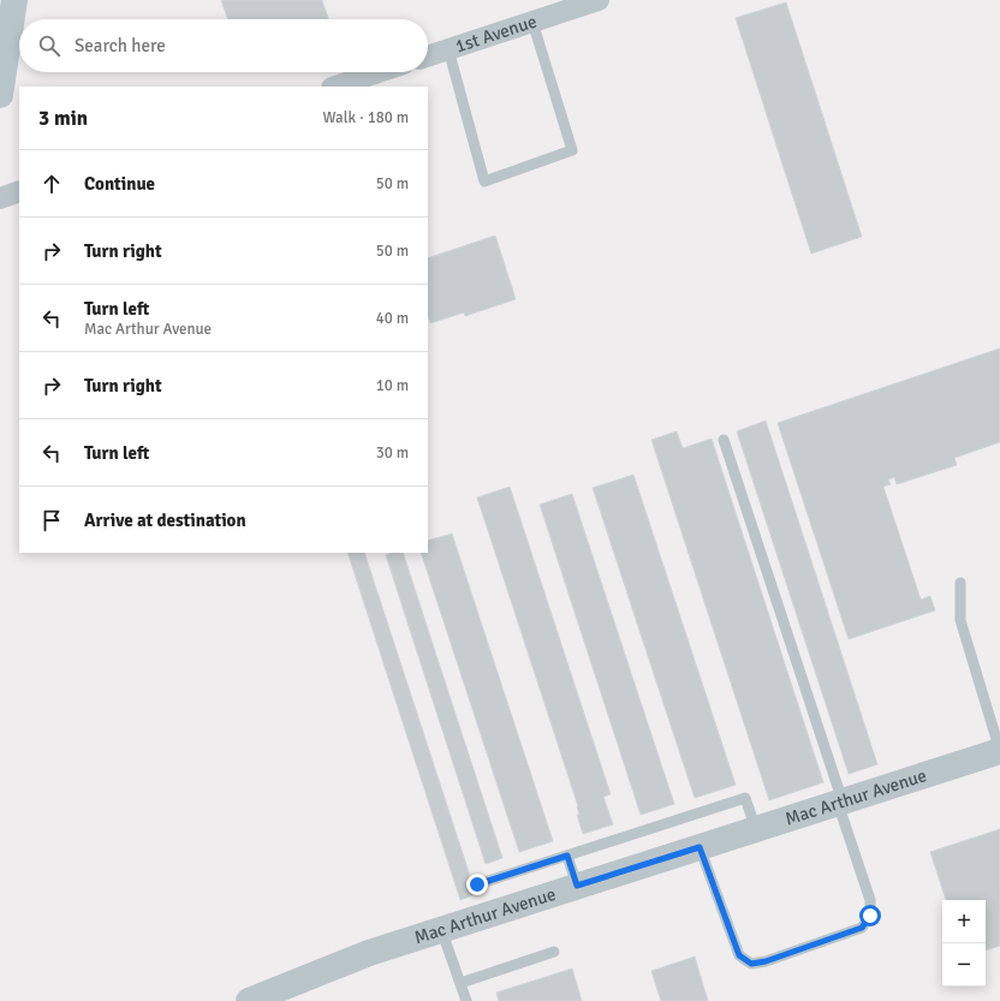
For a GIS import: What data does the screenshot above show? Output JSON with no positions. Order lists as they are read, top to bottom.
{
  "streets": {
    "street": ["1st Avenue", "Mac Arthur Avenue"]
  },
  "page": {
    "search": "Search here",
    "heading": ["3 min", "Walk · 180 m"],
    "list": [
      ["Continue", "50 m"],
      ["Turn right", "50 m"],
      ["Turn left", "Mac Arthur Avenue", "40 m"],
      ["Turn right", "10 m"],
      ["Turn left", "30 m"],
      "Arrive at destination"
    ],
    "map_buttons": ["+", "−"]
  }
}
